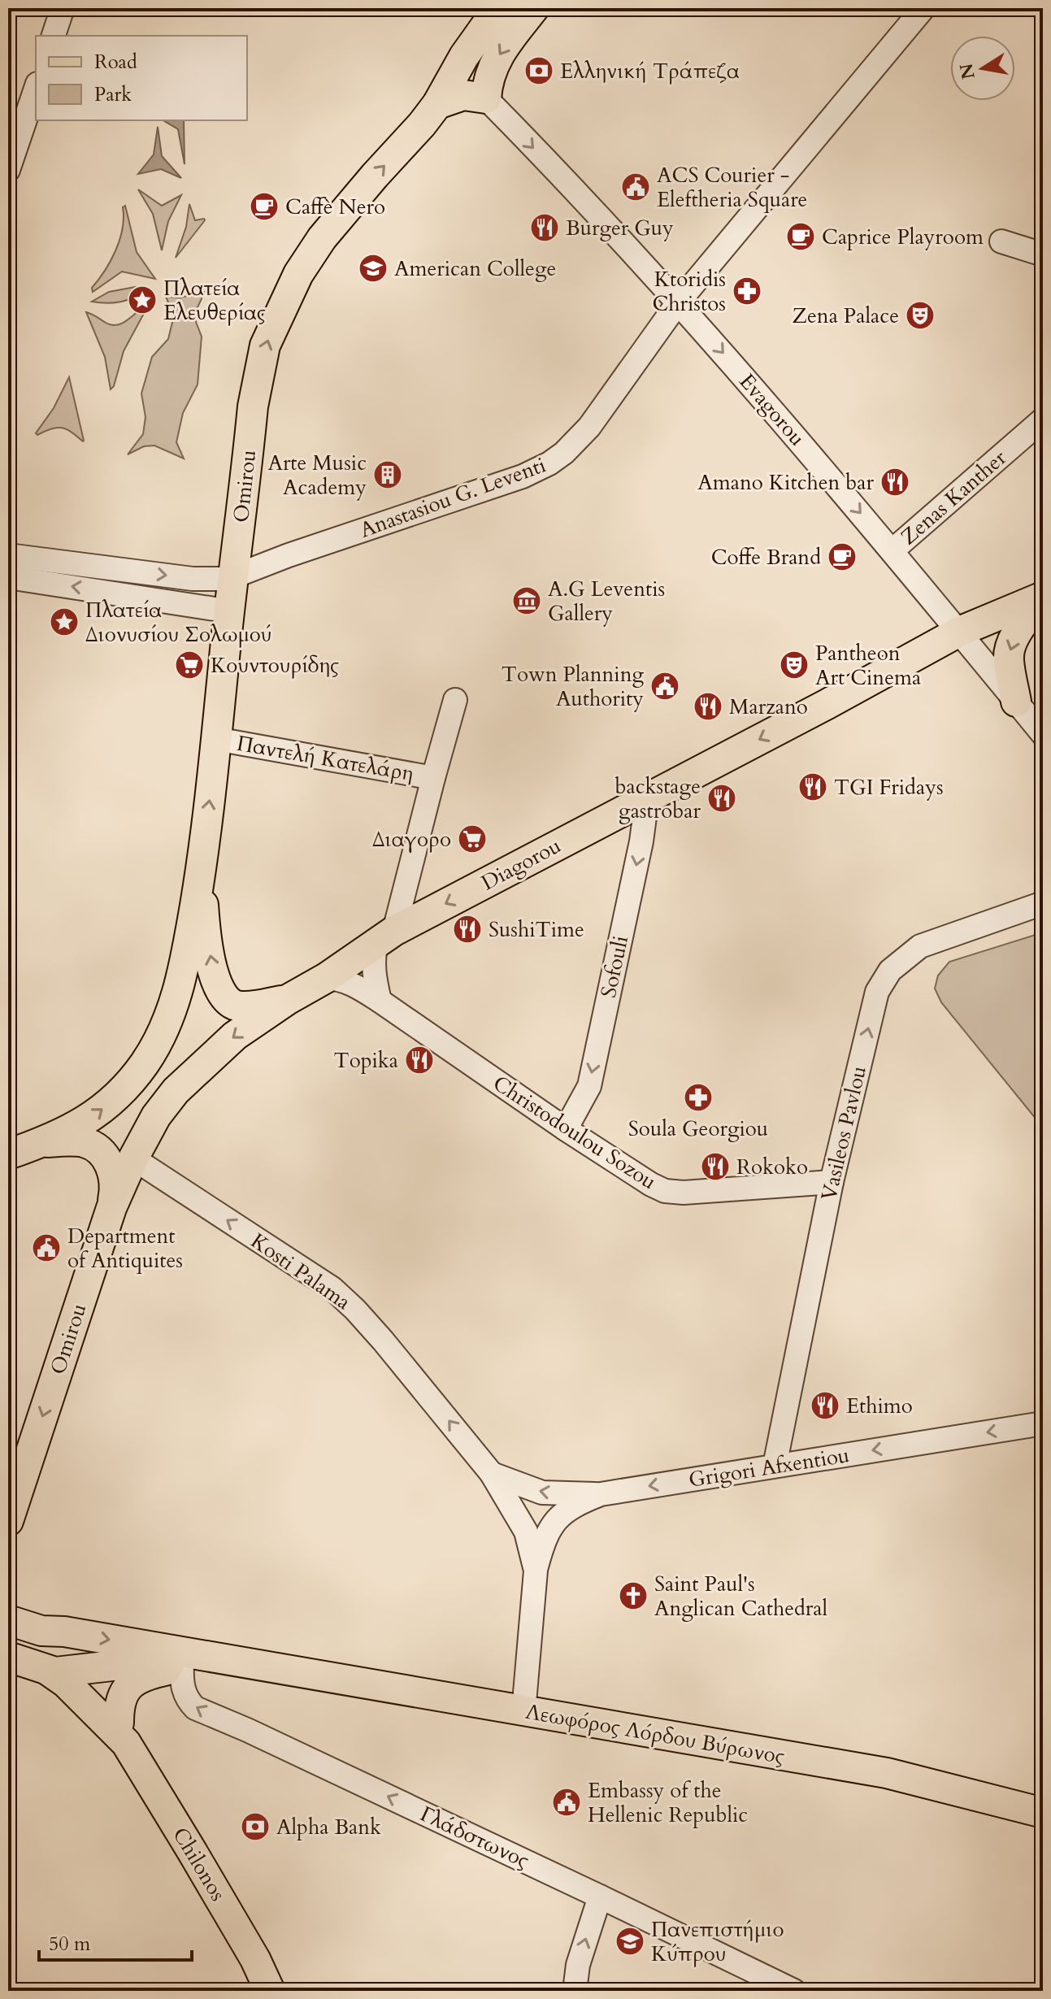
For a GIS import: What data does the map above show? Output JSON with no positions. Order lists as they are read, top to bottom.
{
  "streets": {
    "main road": [
      "Omirou",
      "Diagorou",
      "Λεωφόρος Λόρδου Βύρωνος",
      "Chilonos"
    ],
    "street": [
      "Evagorou",
      "Anastasiou G. Leventi",
      "Zenas Kanther",
      "Παντελή Κατελάρη",
      "Sofouli",
      "Christodoulou Sozou",
      "Vasileos Pavlou",
      "Kosti Palama",
      "Grigori Afxentiou",
      "Γλάδστωνος"
    ]
  },
  "crossings": [
    ["Evagorou", "Anastasiou G. Leventi"],
    ["Evagorou", "Zenas Kanther"],
    ["Evagorou", "Diagorou"],
    ["Omirou", "Anastasiou G. Leventi"],
    ["Omirou", "Παντελή Κατελάρη"],
    ["Omirou", "Diagorou"],
    ["Omirou", "Kosti Palama"],
    ["Παντελή Κατελάρη", "Diagorou"],
    ["Diagorou", "Sofouli"],
    ["Diagorou", "Christodoulou Sozou"],
    ["Diagorou", "Kosti Palama"],
    ["Sofouli", "Christodoulou Sozou"],
    ["Christodoulou Sozou", "Vasileos Pavlou"],
    ["Vasileos Pavlou", "Grigori Afxentiou"],
    ["Kosti Palama", "Grigori Afxentiou"],
    ["Kosti Palama", "Λεωφόρος Λόρδου Βύρωνος"],
    ["Λεωφόρος Λόρδου Βύρωνος", "Γλάδστωνος"]
  ],
  "one_way": [
    "Evagorou",
    "Diagorou",
    "Sofouli",
    "Vasileos Pavlou",
    "Kosti Palama",
    "Grigori Afxentiou",
    "Γλάδστωνος"
  ],
  "places": {
    "bank": ["Ελληνική Τράπεζα", "Alpha Bank"],
    "public building": [
      "ACS Courier - Eleftheria Square",
      "Town Planning Authority",
      "Department of Antiquites",
      "Embassy of the Hellenic Republic"
    ],
    "cafe": ["Caffè Nero", "Caprice Playroom", "Coffe Brand"],
    "restaurant": [
      "Burger Guy",
      "Amano Kitchen bar",
      "Marzano",
      "TGI Fridays",
      "backstage gastrobar",
      "SushiTime",
      "Topika",
      "Rokoko",
      "Ethimo"
    ],
    "school or university": ["American College", "Πανεπιστήμιο Κύπρου"],
    "pharmacy": ["Ktoridis Christos", "Soula Georgiou"],
    "place": ["Πλατεία Ελευθερίας", "Πλατεία Διονυσίου Σολωμού"],
    "theatre": ["Zena Palace", "Pantheon Art Cinema"],
    "building": ["Arte Music Academy"],
    "museum": ["A.G Leventis Gallery"],
    "supermarket": ["Κουντουρίδης", "Διαγορο"],
    "church": ["Saint Paul's Anglican Cathedral"]
  },
  "legend": ["Road", "Park"],
  "scale_bar": "50 m",
  "north": "left"
}
